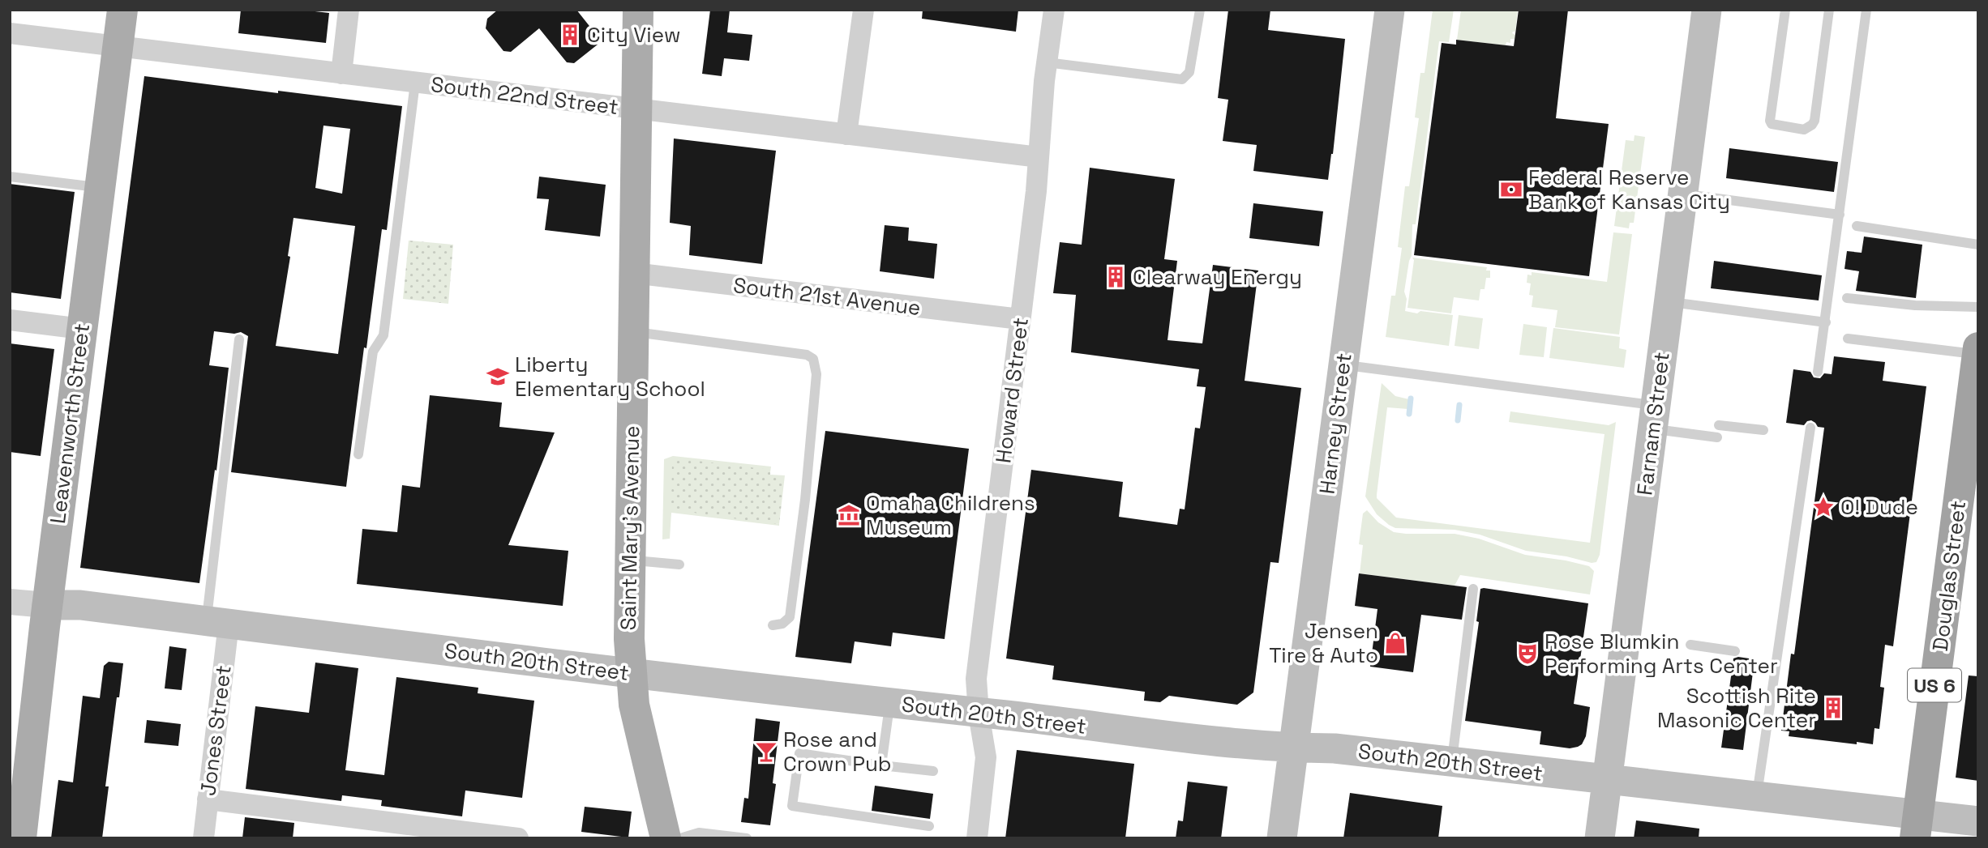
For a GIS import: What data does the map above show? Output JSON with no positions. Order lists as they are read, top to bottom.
{
  "streets": {
    "highway": ["Douglas Street", "US 6"],
    "main road": [
      "Leavenworth Street",
      "Harney Street",
      "Farnam Street",
      "Saint Mary's Avenue",
      "South 20th Street"
    ],
    "street": [
      "South 22nd Street",
      "South 21st Avenue",
      "Howard Street",
      "Jones Street"
    ]
  },
  "crossings": [
    ["South 22nd Street", "Howard Street"],
    ["South 22nd Street", "Leavenworth Street"],
    ["South 22nd Street", "Saint Mary's Avenue"],
    ["South 21st Avenue", "Howard Street"],
    ["South 21st Avenue", "Saint Mary's Avenue"],
    ["Howard Street", "South 20th Street"],
    ["Leavenworth Street", "South 20th Street"],
    ["Harney Street", "South 20th Street"],
    ["Farnam Street", "South 20th Street"],
    ["Saint Mary's Avenue", "South 20th Street"],
    ["Douglas Street", "South 20th Street"],
    ["South 20th Street", "Jones Street"]
  ],
  "places": {
    "building": ["City View", "Clearway Energy", "Scottish Rite Masonic Center"],
    "bank": ["Federal Reserve Bank of Kansas City"],
    "school or university": ["Liberty Elementary School"],
    "place": ["O! Dude"],
    "museum": ["Omaha Childrens Museum"],
    "shop": ["Jensen Tire & Auto"],
    "theatre": ["Rose Blumkin Performing Arts Center"],
    "bar": ["Rose and Crown Pub"]
  }
}
